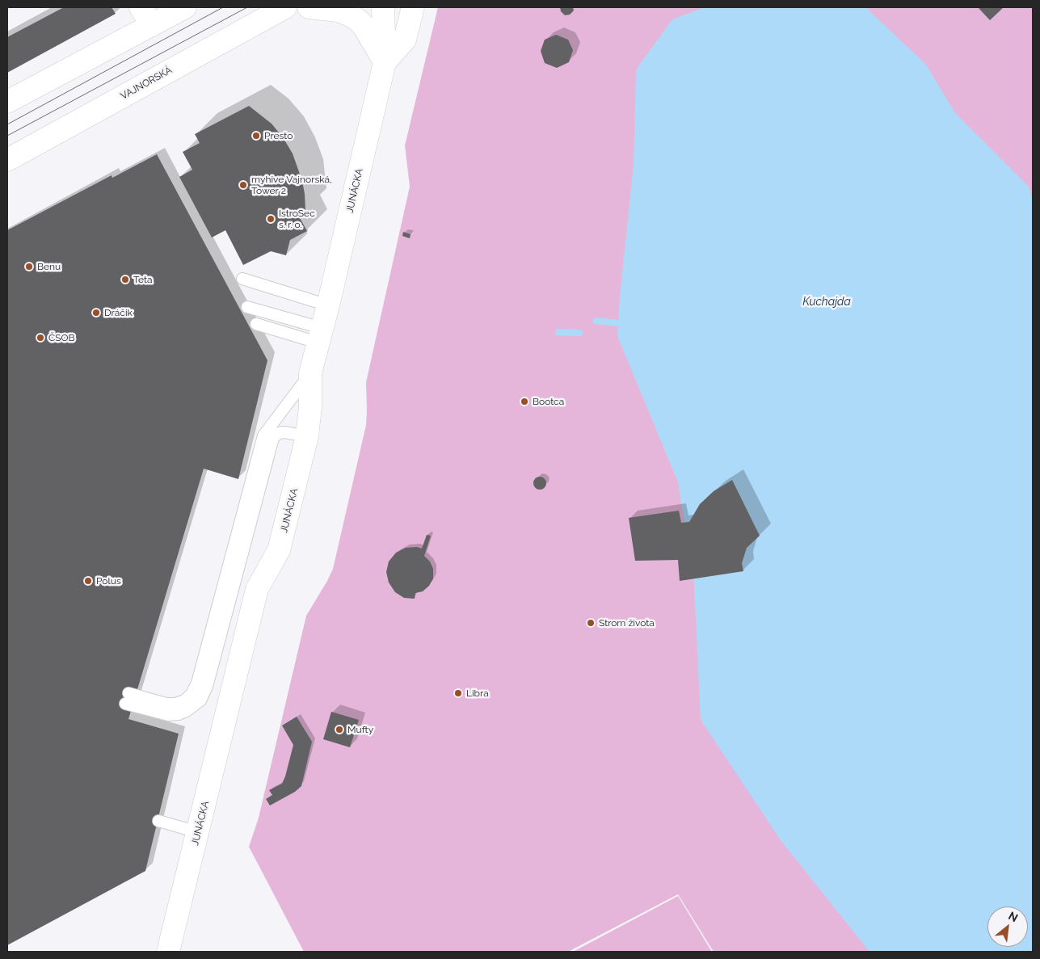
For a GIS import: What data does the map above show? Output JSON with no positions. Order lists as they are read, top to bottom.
{
  "streets": {
    "street": ["VAJNORSKÁ", "JUNÁCKA"]
  },
  "water": ["Kuchajda"],
  "places": [
    "Presto",
    "myhive Vajnorská, Tower 2",
    "IstroSec s. r. o.",
    "Benu",
    "Teta",
    "Dráčik",
    "ČSOB",
    "Bootca",
    "Polus",
    "Strom života",
    "Libra",
    "Mufty"
  ],
  "north": "top right"
}
